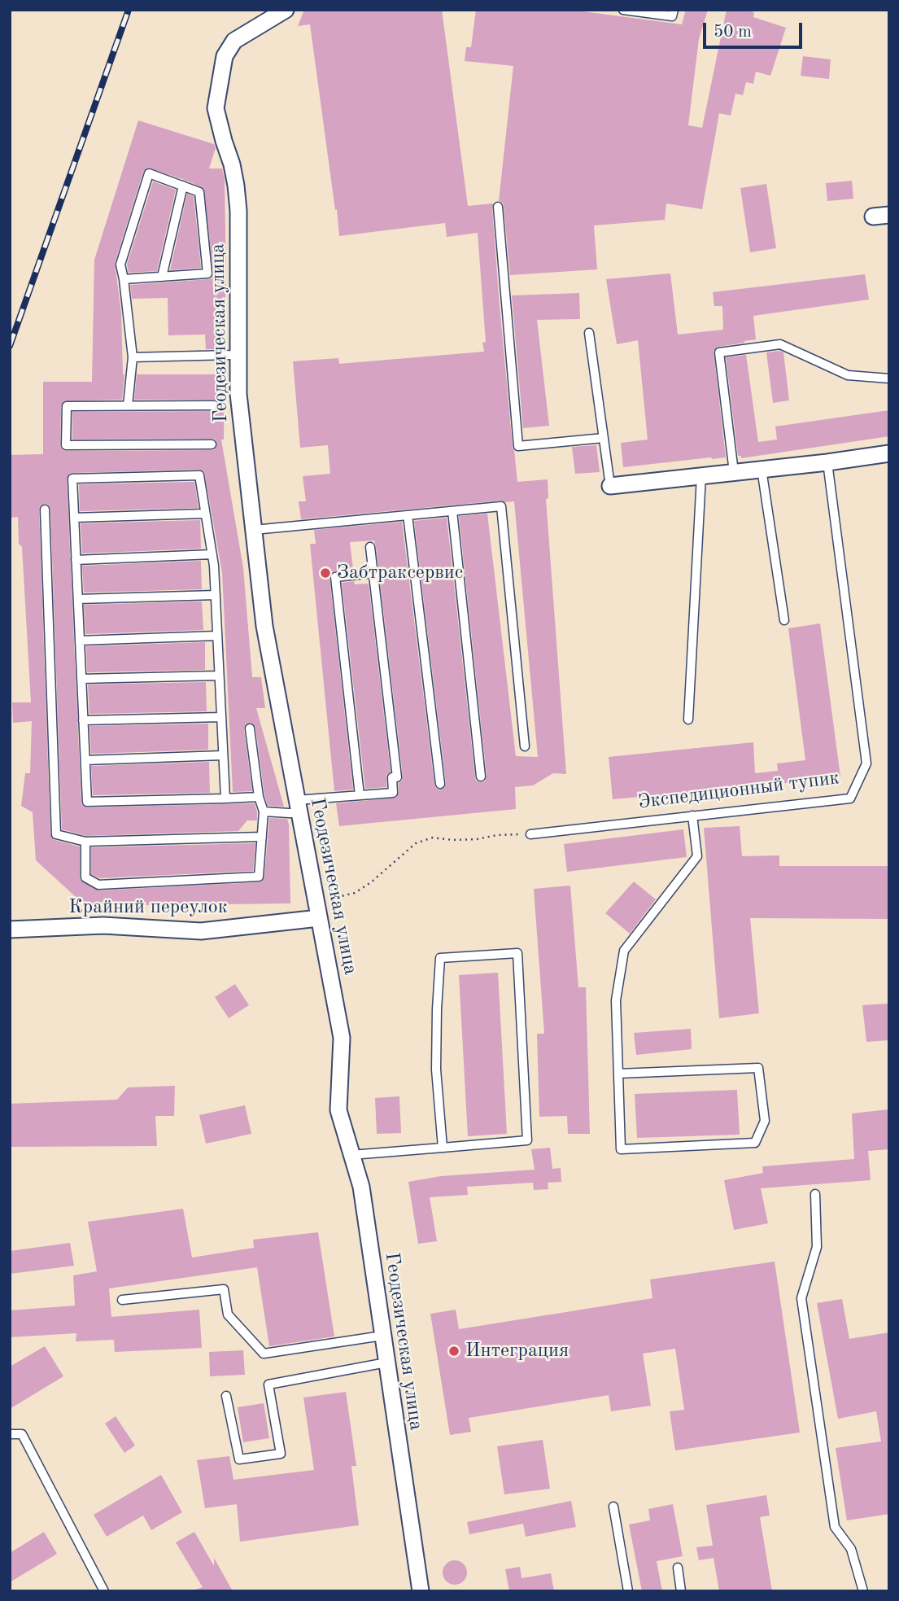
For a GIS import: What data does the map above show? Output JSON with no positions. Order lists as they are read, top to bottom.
{
  "streets": {
    "street": ["Геодезическая улица", "Крайний переулок"],
    "lane": ["Экспедиционный тупик"]
  },
  "crossings": [
    ["Геодезическая улица", "Крайний переулок"]
  ],
  "places": ["Забтраксервис", "Интеграция"],
  "scale_bar": "50 m"
}
